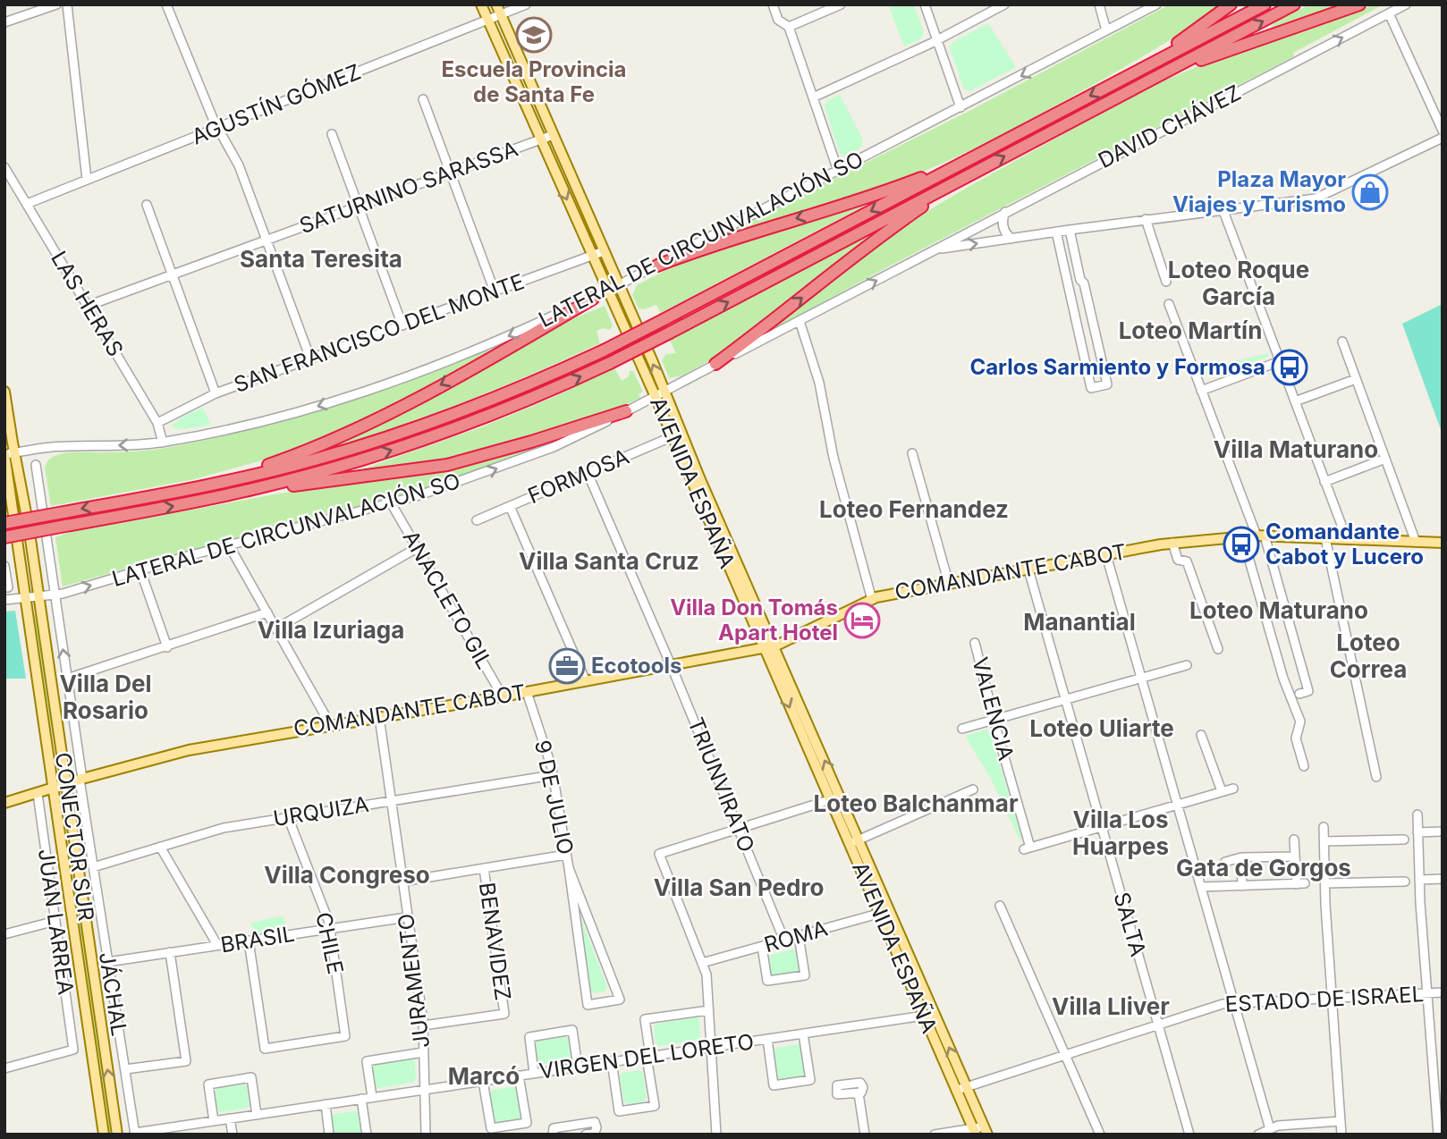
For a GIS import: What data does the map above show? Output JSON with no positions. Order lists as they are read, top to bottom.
{
  "streets": {
    "main road": ["AVENIDA ESPAÑA", "COMANDANTE CABOT", "CONECTOR SUR"],
    "street": [
      "AGUSTÍN GÓMEZ",
      "DAVID CHÁVEZ",
      "SATURNINO SARASSA",
      "LATERAL DE CIRCUNVALACIÓN SO",
      "LAS HERAS",
      "SAN FRANCISCO DEL MONTE",
      "FORMOSA",
      "ANACLETO GIL",
      "VALENCIA",
      "TRIUNVIRATO",
      "9 DE JULIO",
      "URQUIZA",
      "JUAN LARREA",
      "SALTA",
      "ROMA",
      "BRASIL",
      "BENAVIDEZ",
      "CHILE",
      "JURAMENTO",
      "JÁCHAL",
      "ESTADO DE ISRAEL",
      "VIRGEN DEL LORETO"
    ]
  },
  "crossings": [
    ["AGUSTÍN GÓMEZ", "LAS HERAS"],
    ["AGUSTÍN GÓMEZ", "AVENIDA ESPAÑA"],
    ["SATURNINO SARASSA", "LAS HERAS"],
    ["SATURNINO SARASSA", "AVENIDA ESPAÑA"],
    ["LATERAL DE CIRCUNVALACIÓN SO", "LAS HERAS"],
    ["LATERAL DE CIRCUNVALACIÓN SO", "AVENIDA ESPAÑA"],
    ["LATERAL DE CIRCUNVALACIÓN SO", "ANACLETO GIL"],
    ["LATERAL DE CIRCUNVALACIÓN SO", "CONECTOR SUR"],
    ["LATERAL DE CIRCUNVALACIÓN SO", "JÁCHAL"],
    ["LAS HERAS", "SAN FRANCISCO DEL MONTE"],
    ["SAN FRANCISCO DEL MONTE", "AVENIDA ESPAÑA"],
    ["FORMOSA", "AVENIDA ESPAÑA"],
    ["FORMOSA", "TRIUNVIRATO"],
    ["AVENIDA ESPAÑA", "COMANDANTE CABOT"],
    ["AVENIDA ESPAÑA", "ROMA"],
    ["AVENIDA ESPAÑA", "ESTADO DE ISRAEL"],
    ["AVENIDA ESPAÑA", "VIRGEN DEL LORETO"],
    ["COMANDANTE CABOT", "ANACLETO GIL"],
    ["COMANDANTE CABOT", "TRIUNVIRATO"],
    ["COMANDANTE CABOT", "9 DE JULIO"],
    ["COMANDANTE CABOT", "CONECTOR SUR"],
    ["COMANDANTE CABOT", "JUAN LARREA"],
    ["COMANDANTE CABOT", "SALTA"],
    ["COMANDANTE CABOT", "JURAMENTO"],
    ["COMANDANTE CABOT", "JÁCHAL"],
    ["VALENCIA", "SALTA"],
    ["TRIUNVIRATO", "ROMA"],
    ["9 DE JULIO", "URQUIZA"],
    ["URQUIZA", "CHILE"],
    ["URQUIZA", "JURAMENTO"],
    ["URQUIZA", "JÁCHAL"],
    ["SALTA", "ESTADO DE ISRAEL"],
    ["BRASIL", "CHILE"],
    ["BRASIL", "JURAMENTO"],
    ["BRASIL", "JÁCHAL"],
    ["BENAVIDEZ", "JURAMENTO"],
    ["JURAMENTO", "VIRGEN DEL LORETO"],
    ["JÁCHAL", "VIRGEN DEL LORETO"]
  ],
  "one_way": ["DAVID CHÁVEZ"],
  "districts": [
    "Santa Teresita",
    "Loteo Roque García",
    "Loteo Martín",
    "Villa Maturano",
    "Loteo Fernandez",
    "Villa Santa Cruz",
    "Loteo Maturano",
    "Manantial",
    "Villa Izuriaga",
    "Loteo Correa",
    "Villa Del Rosario",
    "Loteo Uliarte",
    "Loteo Balchanmar",
    "Villa Los Huarpes",
    "Gata de Gorgos",
    "Villa Congreso",
    "Villa San Pedro",
    "Villa Lliver",
    "Marcó"
  ],
  "places": {
    "school or university": ["Escuela Provincia de Santa Fe"],
    "shop": ["Plaza Mayor Viajes y Turismo"],
    "bus stop": ["Carlos Sarmiento y Formosa", "Comandante Cabot y Lucero"],
    "hotel": ["Villa Don Tomás Apart Hotel"],
    "office": ["Ecotools"]
  }
}
